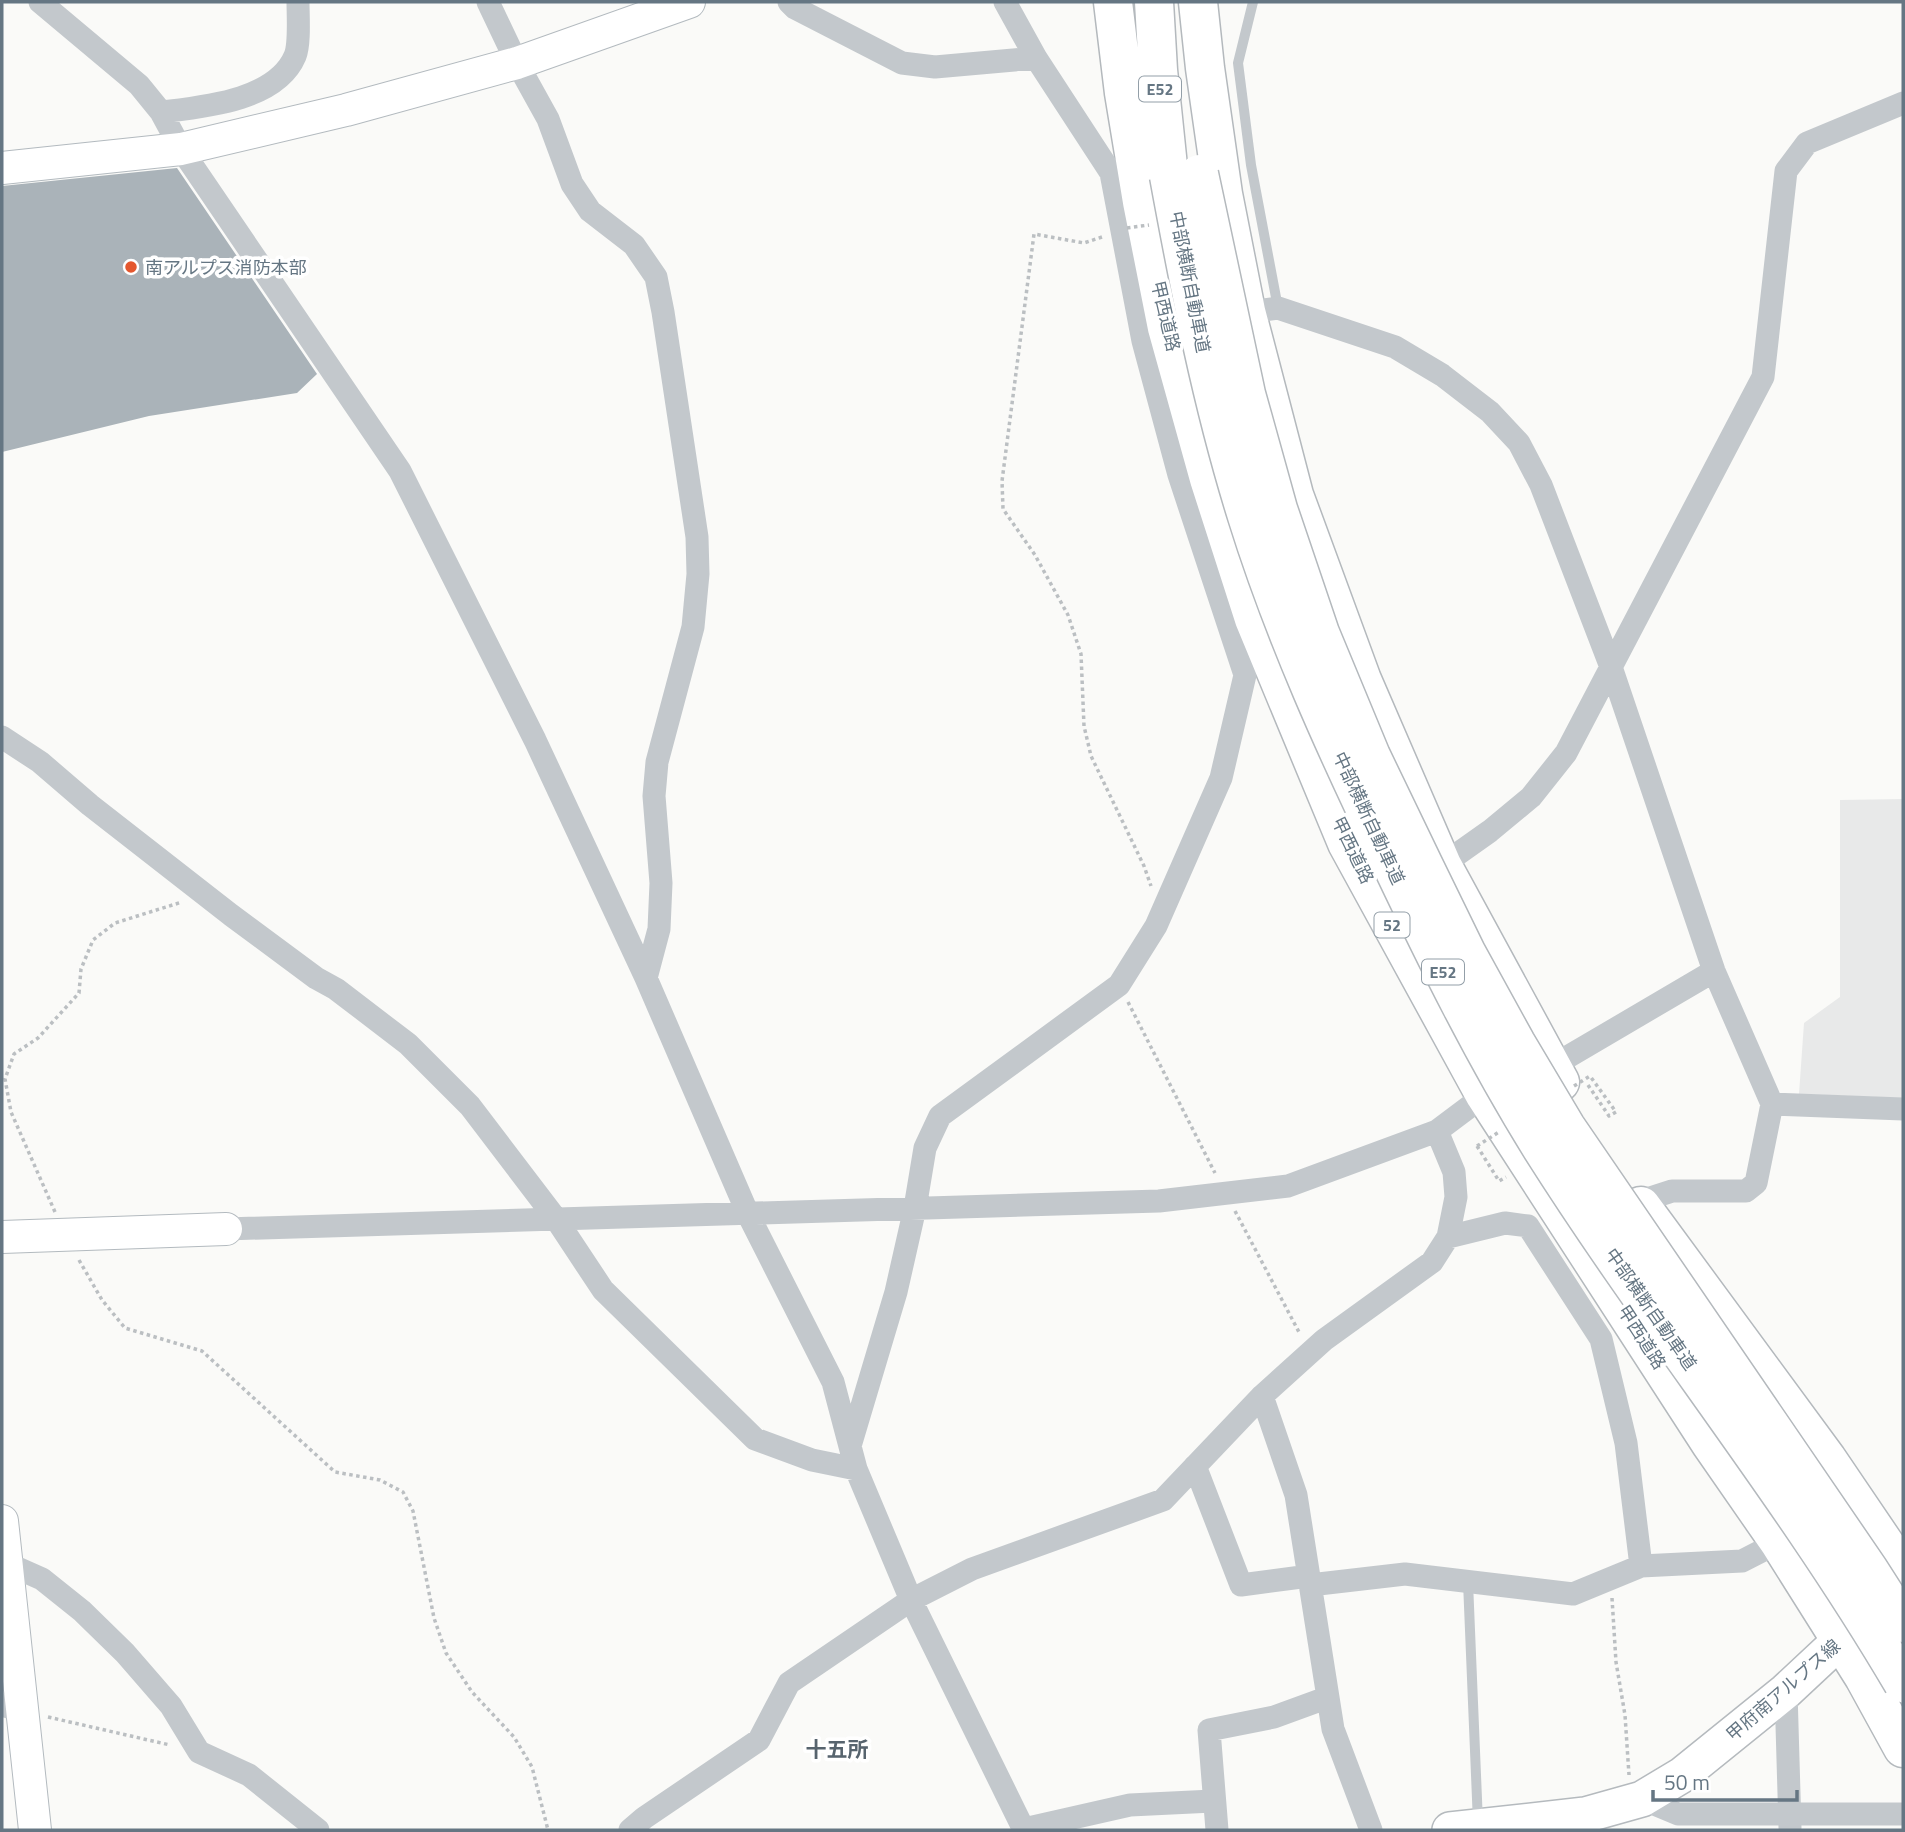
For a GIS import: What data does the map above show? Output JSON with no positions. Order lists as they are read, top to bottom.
{
  "streets": {
    "highway": [
      "E52",
      "中部横断自動車道",
      "甲西道路",
      "52"
    ],
    "main road": ["甲府南アルプス線"]
  },
  "crossings": [
    ["甲西道路", "甲府南アルプス線"]
  ],
  "districts": ["十五所"],
  "places": ["南アルプス消防本部"],
  "scale_bar": "50 m"
}
